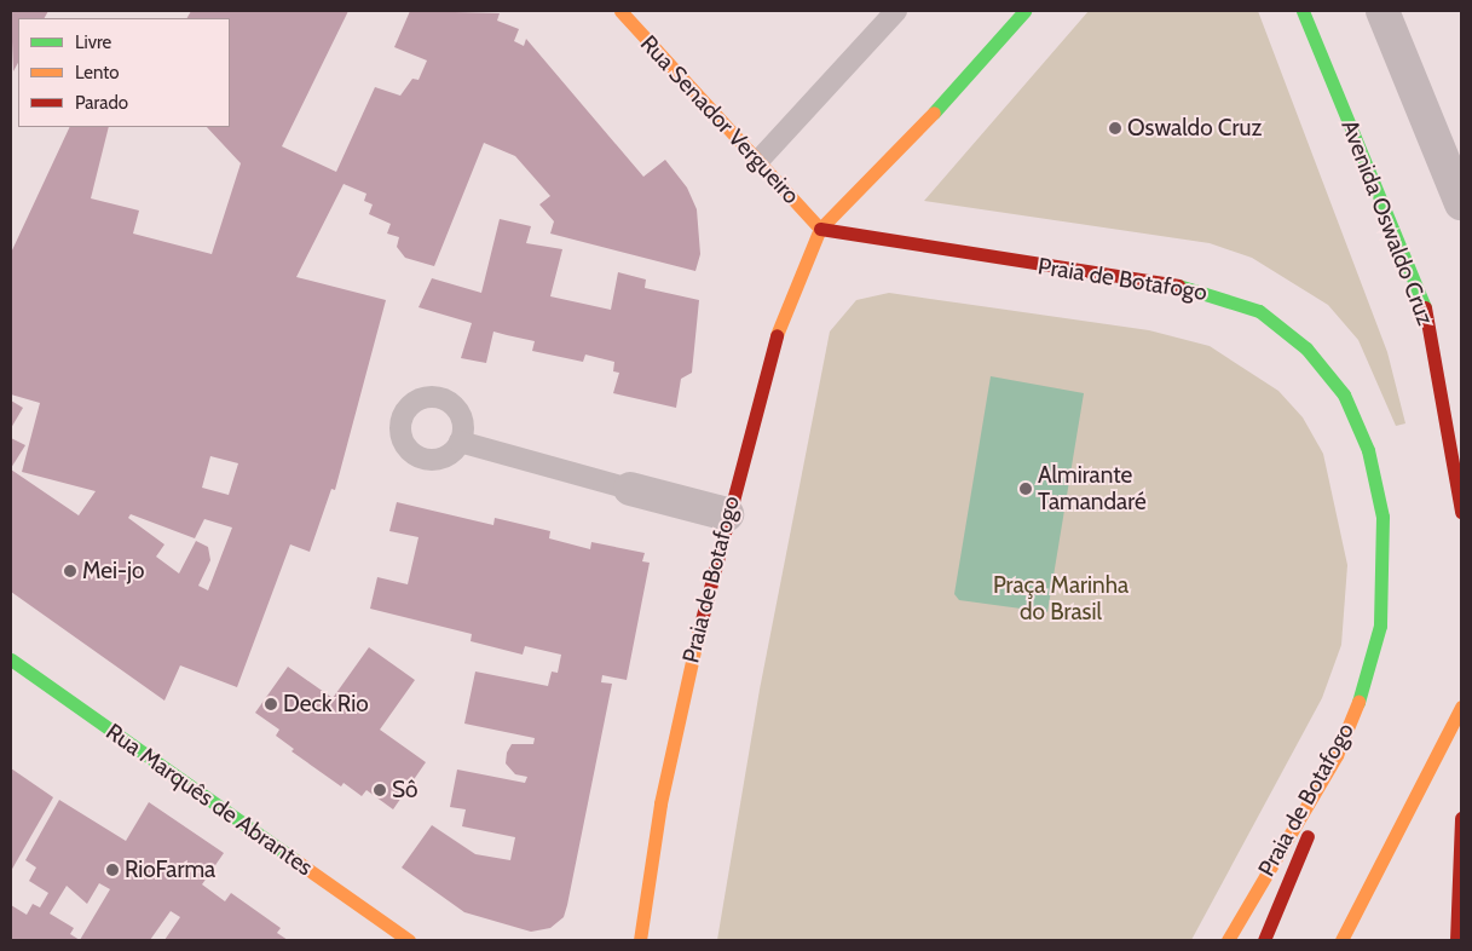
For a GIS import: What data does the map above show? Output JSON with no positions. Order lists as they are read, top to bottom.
{
  "streets": {
    "main road": [
      "Rua Senador Vergueiro",
      "Avenida Oswaldo Cruz",
      "Praia de Botafogo",
      "Rua Marquês de Abrantes"
    ]
  },
  "crossings": [
    ["Rua Senador Vergueiro", "Praia de Botafogo"]
  ],
  "parks": ["Praça Marinha do Brasil"],
  "places": [
    "Oswaldo Cruz",
    "Almirante Tamandaré",
    "Mei-jo",
    "Deck Rio",
    "Sô",
    "RioFarma"
  ],
  "legend": ["Livre", "Lento", "Parado"]
}
